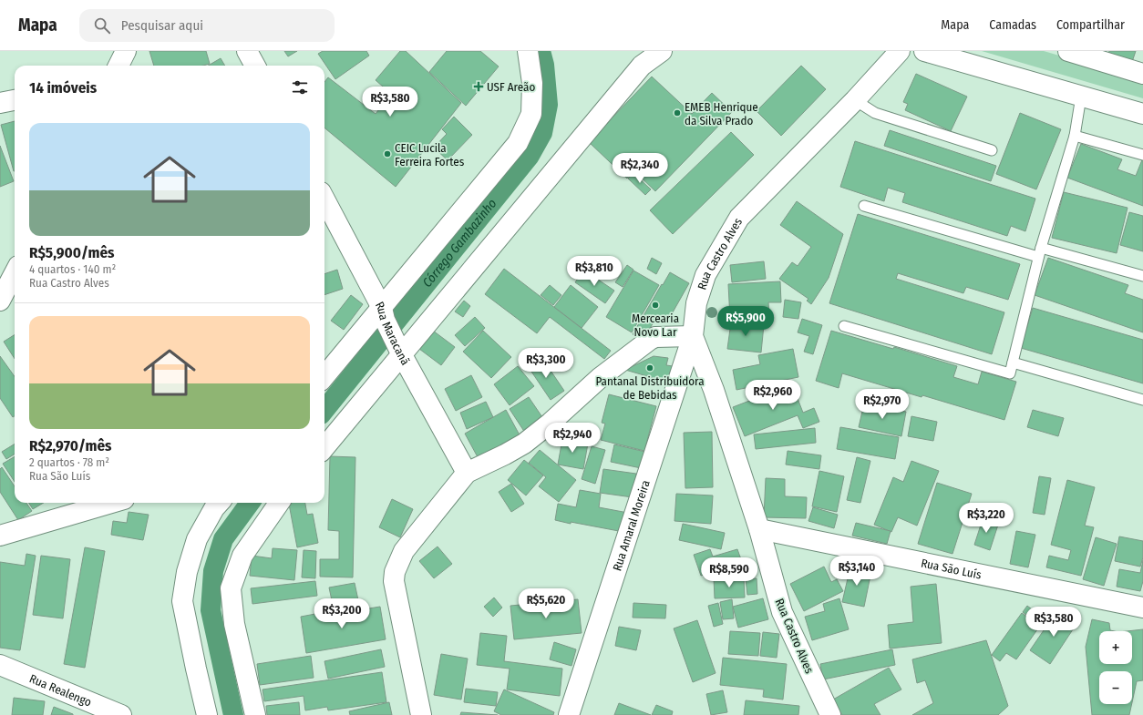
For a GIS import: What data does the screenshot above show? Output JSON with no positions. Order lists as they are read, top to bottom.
{
  "streets": {
    "street": [
      "Rua Castro Alves",
      "Rua Maracanã",
      "Rua Amaral Moreira",
      "Rua São Luís",
      "Rua Realengo"
    ]
  },
  "crossings": [
    ["Rua Castro Alves", "Rua Amaral Moreira"],
    ["Rua Castro Alves", "Rua São Luís"]
  ],
  "water": ["Córrego Gambazinho"],
  "places": {
    "health": ["USF Areão"],
    "other": [
      "EMEB Henrique da Silva Prado",
      "CEIC Lucila Ferreira Fortes",
      "Mercearia Novo Lar",
      "Pantanal Distribuidora de Bebidas"
    ]
  },
  "page": {
    "header": "Mapa",
    "search": "Pesquisar aqui",
    "nav": ["Mapa", "Camadas", "Compartilhar"],
    "heading": "14 imóveis",
    "price": [
      "R$3,580",
      "R$2,340",
      "R$3,810",
      "R$5,900",
      "R$3,300",
      "R$2,960",
      "R$2,970",
      "R$2,940",
      "R$3,220",
      "R$3,140",
      "R$8,590",
      "R$5,620",
      "R$3,200",
      "R$3,580"
    ],
    "list": [
      {
        "name": "R$5,900/mês",
        "note": "4 quartos · 140 m² · Rua Castro Alves"
      },
      {
        "name": "R$2,970/mês",
        "note": "2 quartos · 78 m² · Rua São Luís"
      }
    ],
    "map_buttons": ["+", "−"]
  }
}
